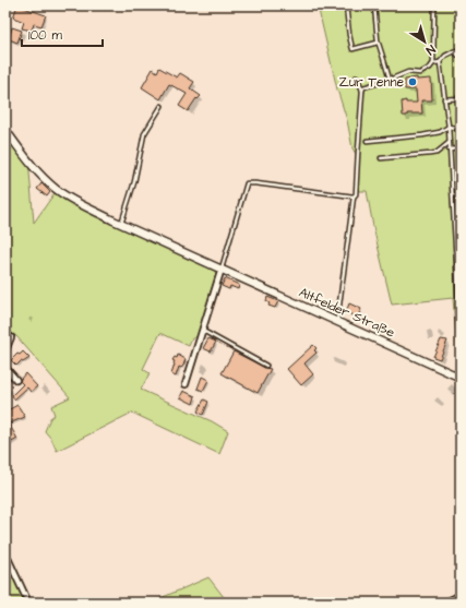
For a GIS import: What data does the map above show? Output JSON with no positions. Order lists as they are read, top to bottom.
{
  "streets": {
    "street": ["Altfelder Straße"]
  },
  "places": ["Zur Tenne"],
  "scale_bar": "100 m",
  "north": "bottom right"
}
